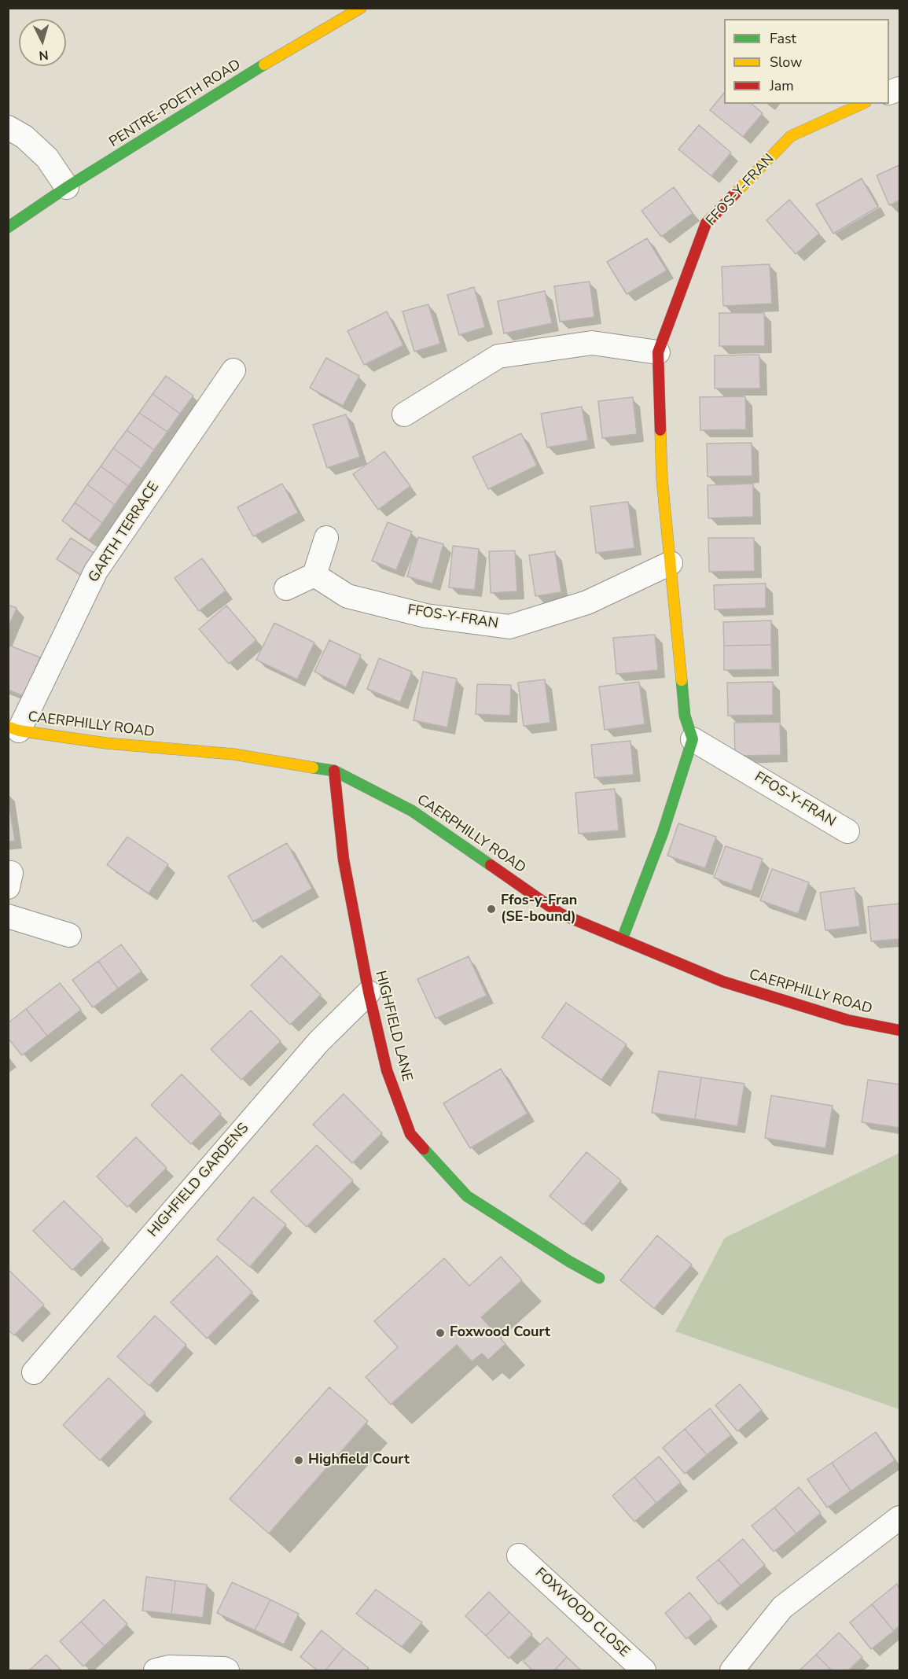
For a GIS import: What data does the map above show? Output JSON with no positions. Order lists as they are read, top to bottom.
{
  "streets": {
    "street": [
      "PENTRE-POETH ROAD",
      "FFOS-Y-FRAN",
      "GARTH TERRACE",
      "CAERPHILLY ROAD",
      "HIGHFIELD LANE",
      "HIGHFIELD GARDENS",
      "FOXWOOD CLOSE"
    ]
  },
  "crossings": [
    ["GARTH TERRACE", "CAERPHILLY ROAD"],
    ["CAERPHILLY ROAD", "HIGHFIELD LANE"],
    ["HIGHFIELD LANE", "HIGHFIELD GARDENS"]
  ],
  "places": ["Ffos-y-Fran (SE-bound)", "Foxwood Court", "Highfield Court"],
  "legend": ["Fast", "Slow", "Jam"],
  "north": "bottom"
}
